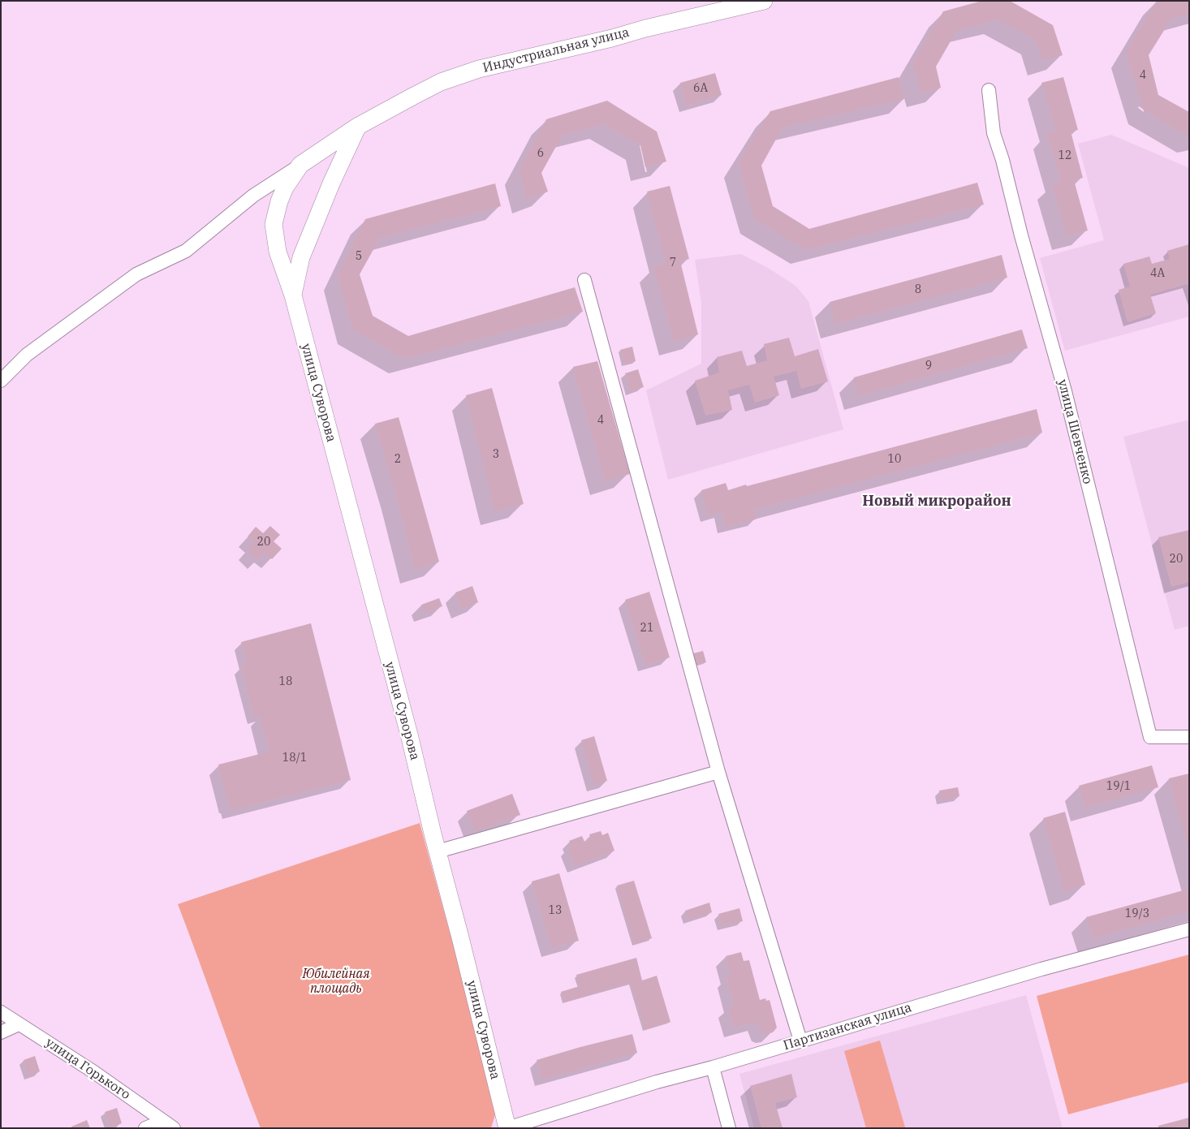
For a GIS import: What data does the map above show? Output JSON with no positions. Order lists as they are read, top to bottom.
{
  "streets": {
    "street": [
      "Индустриальная улица",
      "улица Суворова",
      "улица Шевченко",
      "Партизанская улица",
      "улица Горького"
    ]
  },
  "crossings": [
    ["Индустриальная улица", "улица Суворова"],
    ["улица Суворова", "Партизанская улица"]
  ],
  "districts": ["Новый микрорайон"],
  "parks": ["Юбилейная площадь"],
  "house_numbers": [
    "4",
    "6А",
    "6",
    "12",
    "5",
    "7",
    "4А",
    "8",
    "9",
    "4",
    "3",
    "2",
    "10",
    "20",
    "20",
    "21",
    "18",
    "18/1",
    "19/1",
    "13",
    "19/3"
  ]
}
